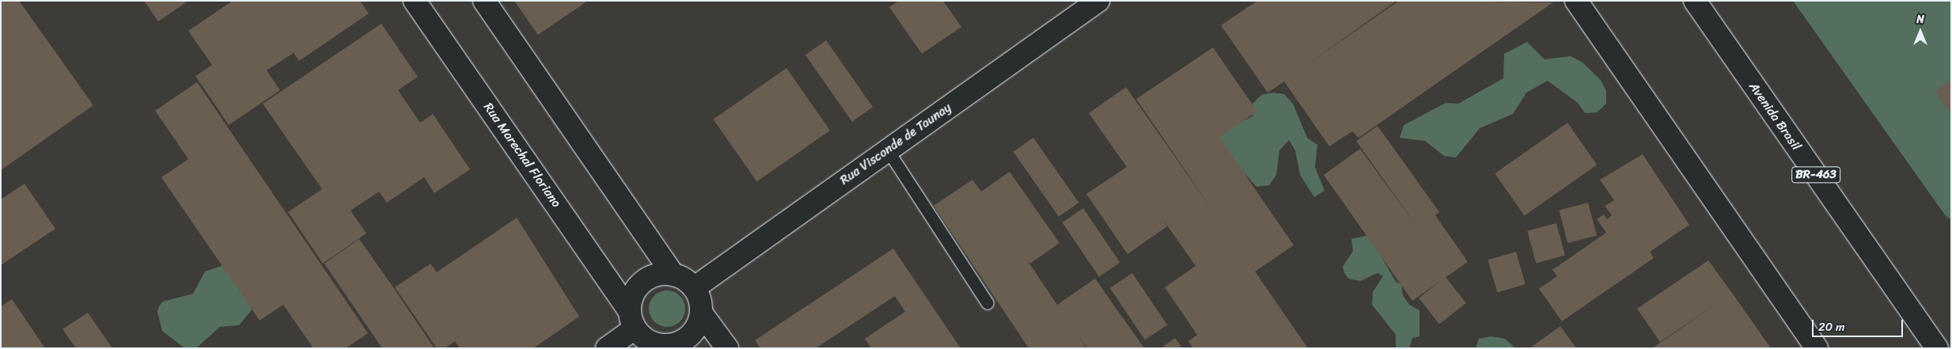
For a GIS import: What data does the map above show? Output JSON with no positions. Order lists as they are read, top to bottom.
{
  "streets": {
    "main road": [
      "Avenida Brasil",
      "Rua Visconde de Taunay",
      "Rua Marechal Floriano",
      "BR-463"
    ]
  },
  "crossings": [
    ["Rua Visconde de Taunay", "Rua Marechal Floriano"]
  ],
  "scale_bar": "20 m",
  "north": "top"
}
